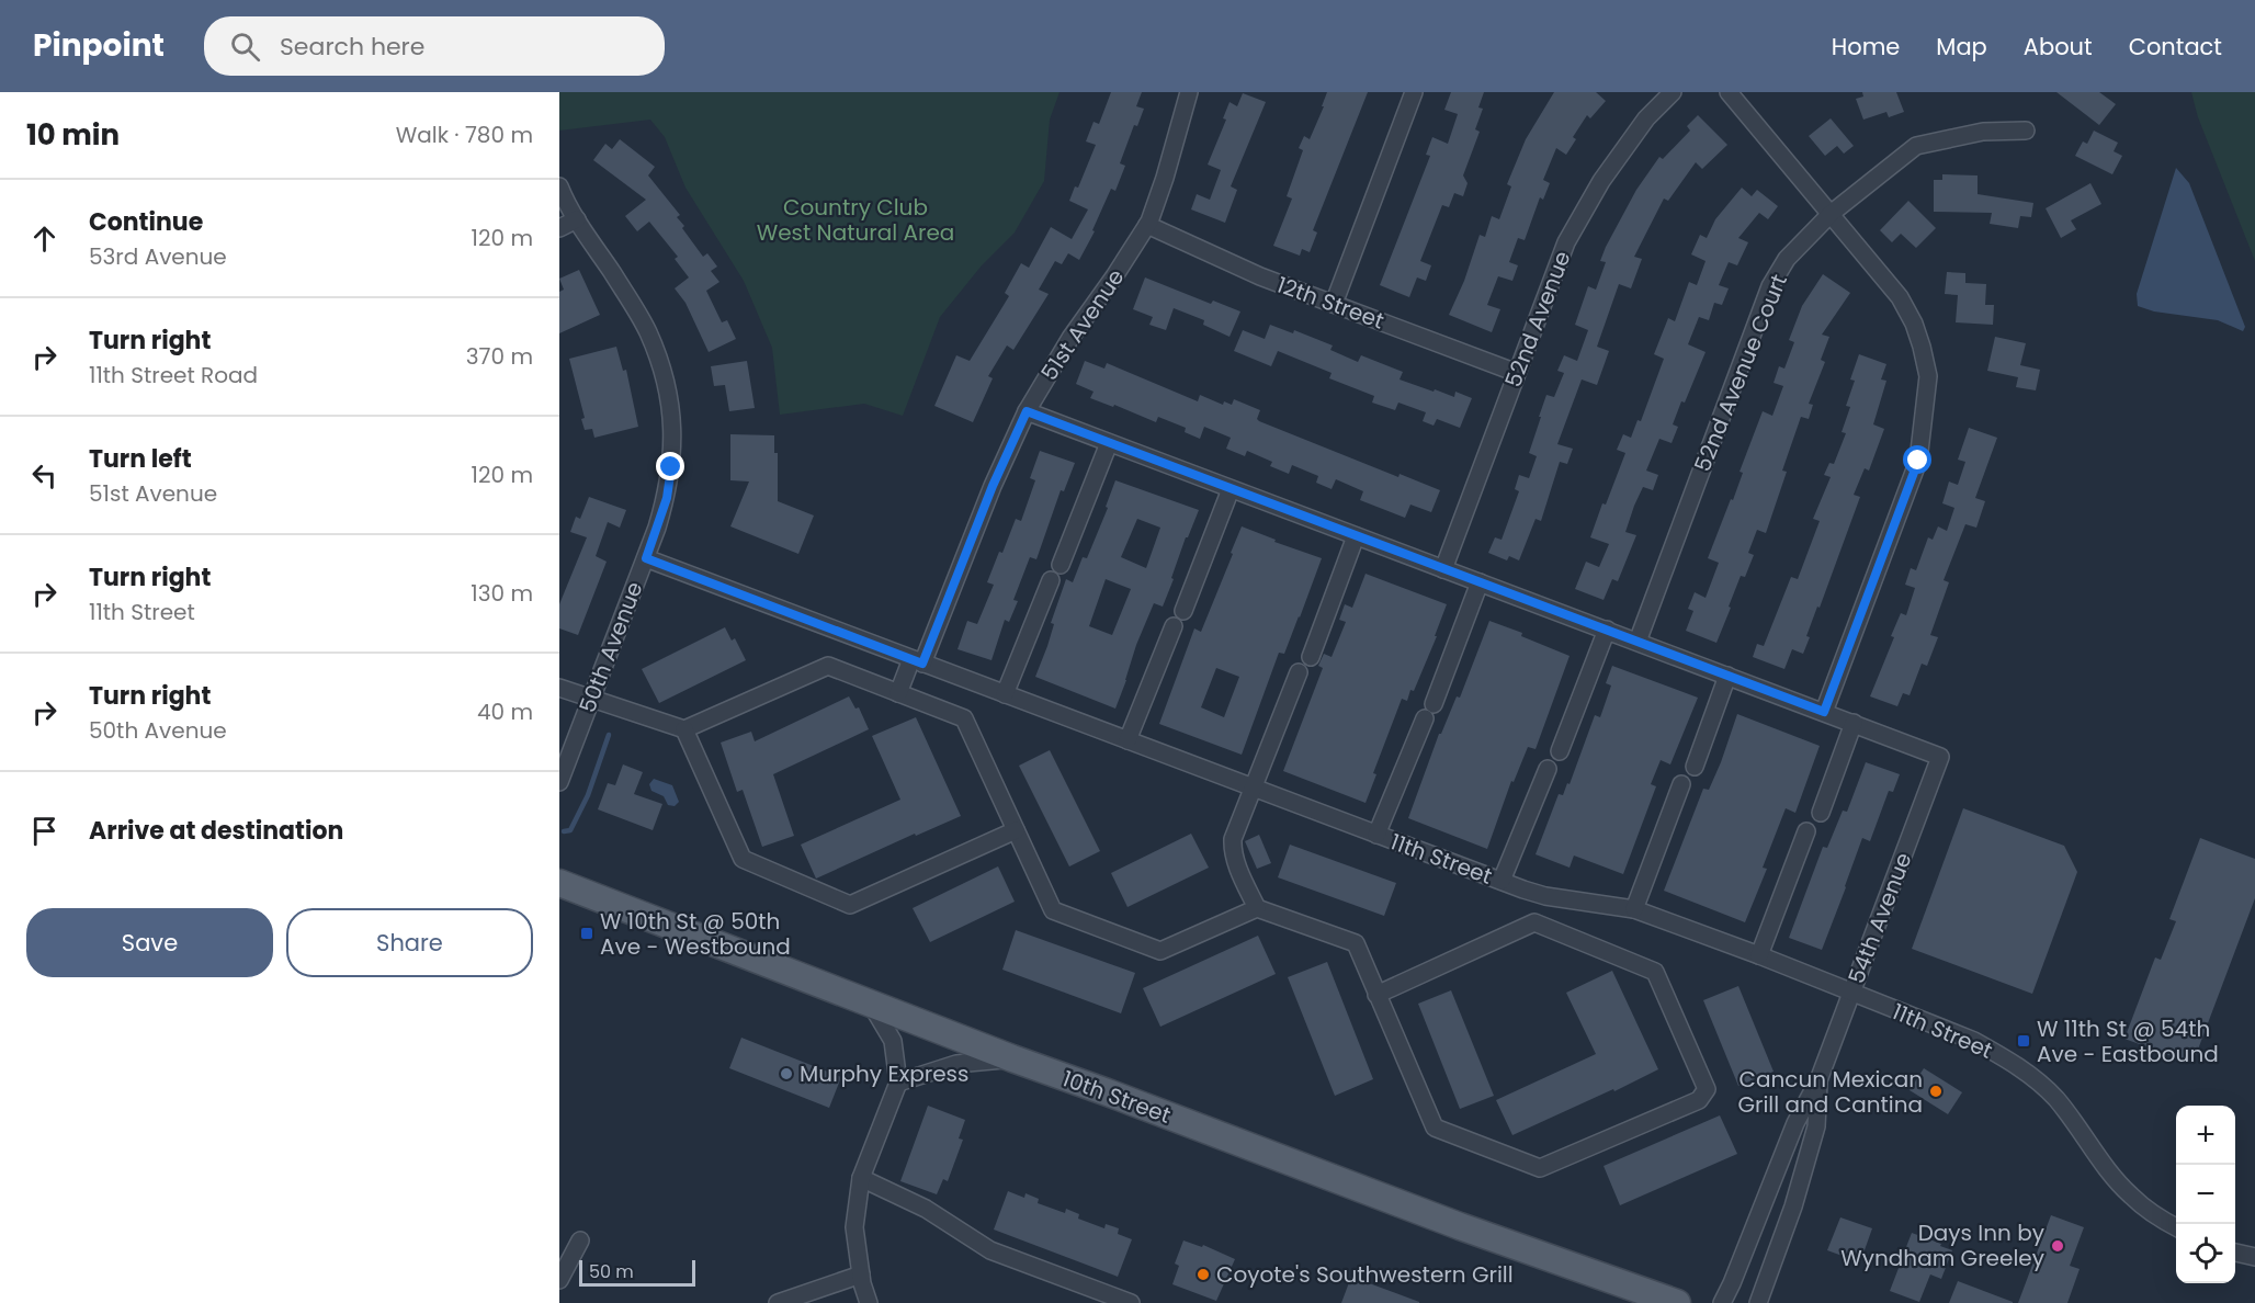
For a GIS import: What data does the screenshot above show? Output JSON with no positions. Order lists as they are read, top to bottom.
{
  "streets": {
    "main road": ["10th Street"],
    "street": [
      "12th Street",
      "52nd Avenue",
      "51st Avenue",
      "52nd Avenue Court",
      "50th Avenue",
      "11th Street",
      "54th Avenue"
    ]
  },
  "crossings": [
    ["12th Street", "52nd Avenue"],
    ["12th Street", "51st Avenue"],
    ["51st Avenue", "11th Street"],
    ["50th Avenue", "11th Street"],
    ["11th Street", "54th Avenue"]
  ],
  "parks": ["Country Club West Natural Area"],
  "places": {
    "transit": ["W 10th St @ 50th Ave - Westbound", "W 11th St @ 54th Ave - Eastbound"],
    "other": [
      "Murphy Express",
      "Cancun Mexican Grill and Cantina",
      "Days Inn by Wyndham Greeley",
      "Coyote's Southwestern Grill"
    ]
  },
  "scale_bar": "50 m",
  "page": {
    "header": "Pinpoint",
    "search": "Search here",
    "nav": [
      "Home",
      "Map",
      "About",
      "Contact"
    ],
    "heading": ["10 min", "Walk · 780 m"],
    "list": [
      ["Continue", "53rd Avenue", "120 m"],
      ["Turn right", "11th Street Road", "370 m"],
      ["Turn left", "51st Avenue", "120 m"],
      ["Turn right", "11th Street", "130 m"],
      ["Turn right", "50th Avenue", "40 m"],
      "Arrive at destination"
    ],
    "buttons": ["Save", "Share"],
    "map_buttons": ["+", "−"],
    "scale": "50 m"
  }
}
